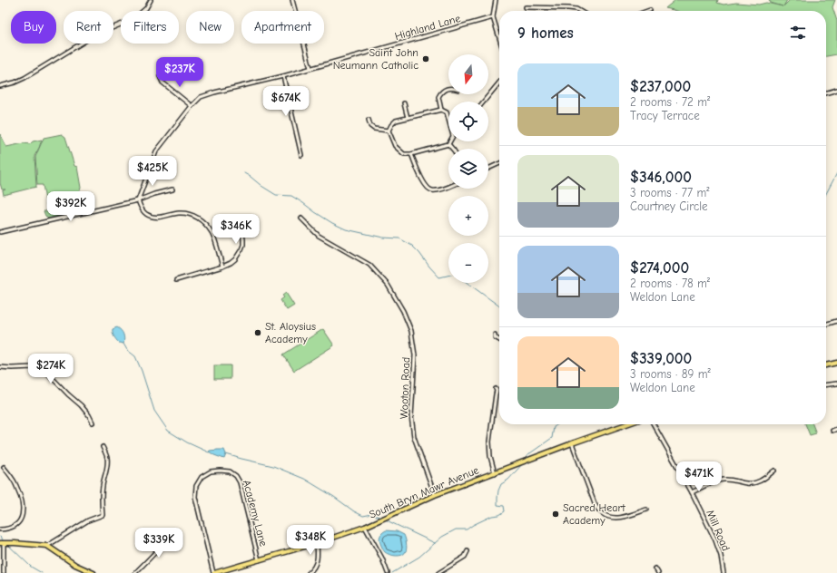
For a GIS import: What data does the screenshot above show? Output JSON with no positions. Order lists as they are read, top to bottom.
{
  "streets": {
    "main road": ["South Bryn Mawr Avenue"],
    "street": [
      "Highland Lane",
      "Wooton Road",
      "Academy Lane",
      "Mill Road"
    ]
  },
  "crossings": [
    ["Wooton Road", "South Bryn Mawr Avenue"],
    ["South Bryn Mawr Avenue", "Academy Lane"]
  ],
  "places": ["Saint John Neumann Catholic", "St. Aloysius Academy", "Sacred Heart Academy"],
  "north": "bottom",
  "page": {
    "chip": [
      "Buy",
      "Rent",
      "Filters",
      "New",
      "Apartment"
    ],
    "heading": "9 homes",
    "map_buttons": ["+", "−"],
    "list": [
      {
        "name": "$237,000",
        "note": "2 rooms · 72 m² · Tracy Terrace"
      },
      {
        "name": "$346,000",
        "note": "3 rooms · 77 m² · Courtney Circle"
      },
      {
        "name": "$274,000",
        "note": "2 rooms · 78 m² · Weldon Lane"
      },
      {
        "name": "$339,000",
        "note": "3 rooms · 89 m² · Weldon Lane"
      }
    ],
    "price": [
      "$237K",
      "$674K",
      "$425K",
      "$392K",
      "$346K",
      "$274K",
      "$471K",
      "$348K",
      "$339K"
    ]
  }
}
